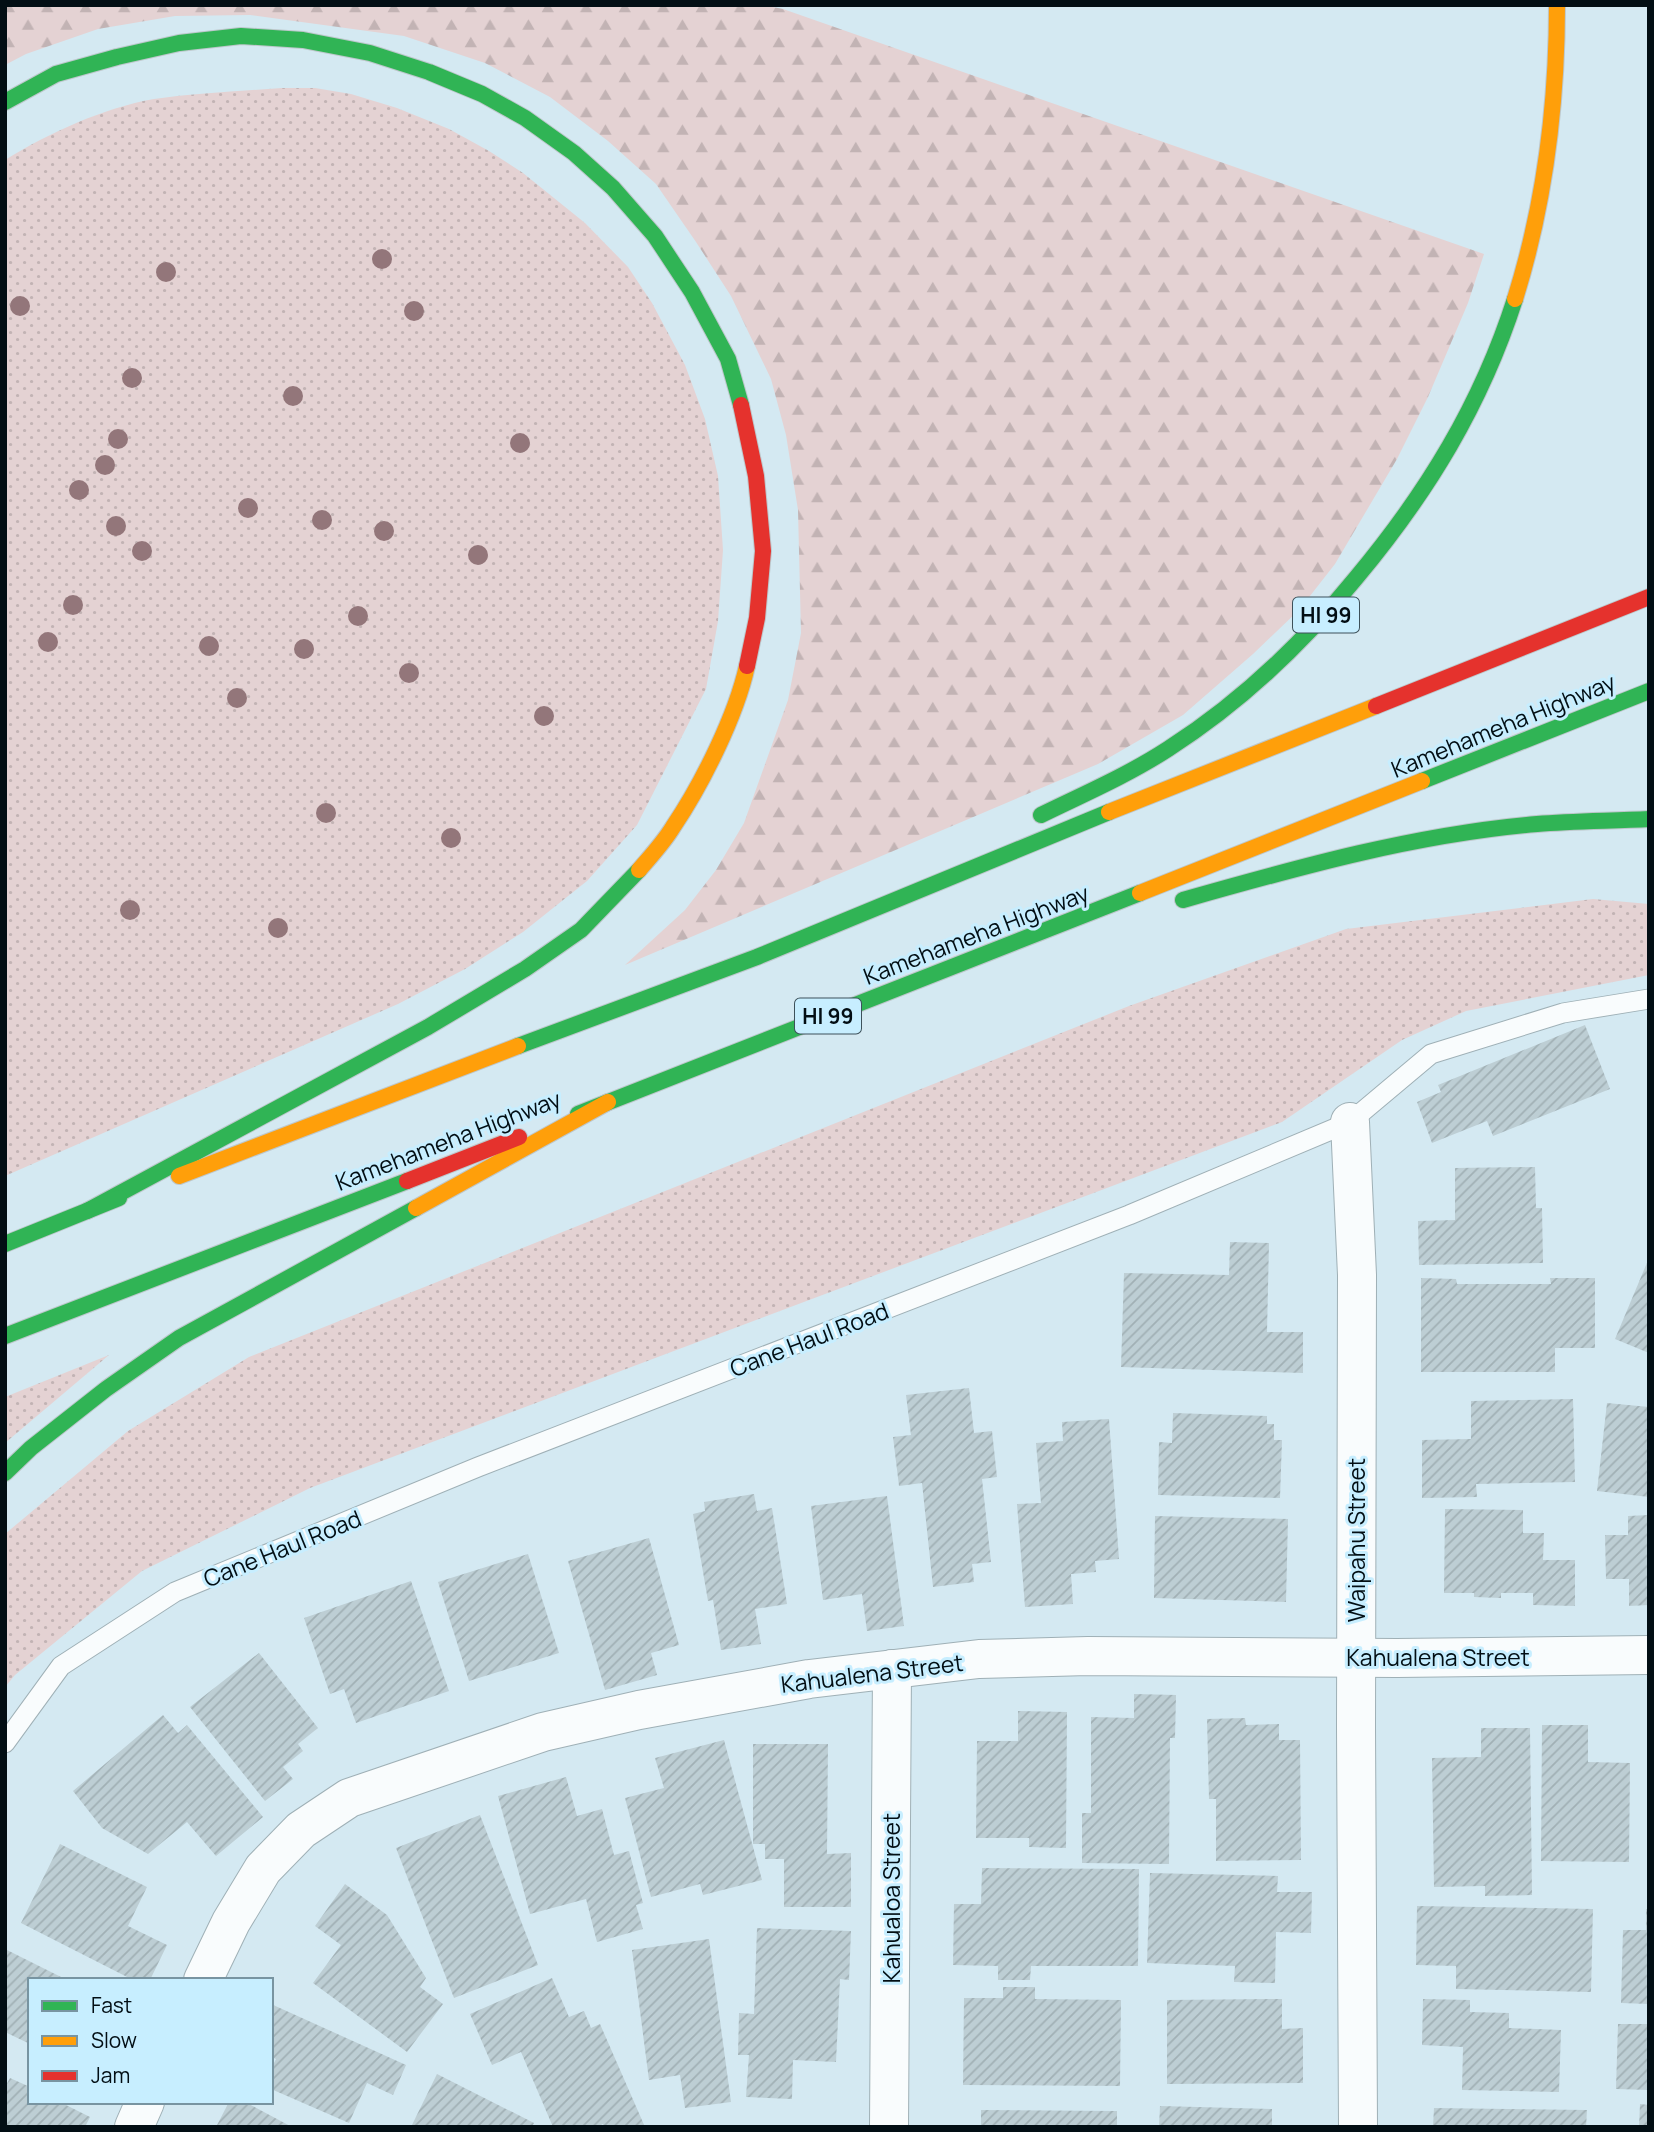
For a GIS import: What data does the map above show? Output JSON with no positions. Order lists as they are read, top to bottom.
{
  "streets": {
    "main road": ["HI 99", "Kamehameha Highway"],
    "street": ["Waipahu Street", "Kahualena Street", "Kahualoa Street"],
    "lane": ["Cane Haul Road"]
  },
  "crossings": [
    ["Cane Haul Road", "Waipahu Street"],
    ["Waipahu Street", "Kahualena Street"],
    ["Kahualena Street", "Kahualoa Street"]
  ],
  "legend": ["Fast", "Slow", "Jam"]
}
